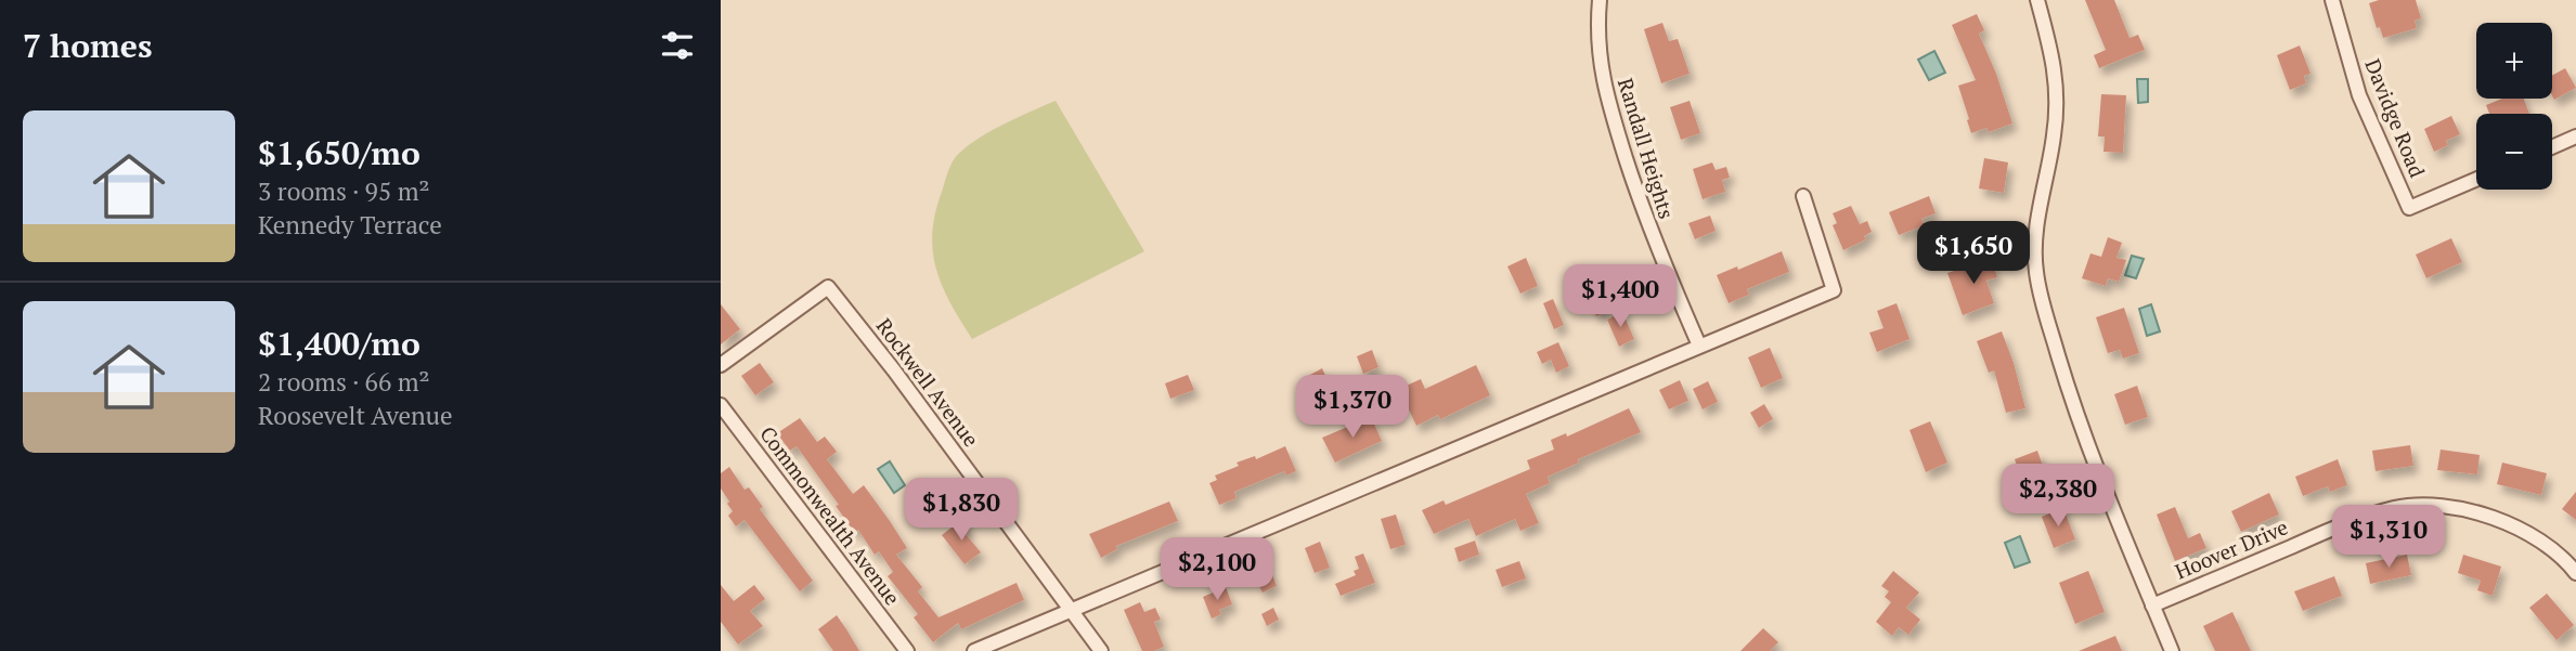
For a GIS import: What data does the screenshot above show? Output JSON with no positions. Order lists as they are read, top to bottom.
{
  "streets": {
    "street": [
      "Davidge Road",
      "Randall Heights",
      "Rockwell Avenue",
      "Commonwealth Avenue",
      "Hoover Drive"
    ]
  },
  "page": {
    "heading": "7 homes",
    "map_buttons": ["+", "−"],
    "list": [
      {
        "name": "$1,650/mo",
        "note": "3 rooms · 95 m² · Kennedy Terrace"
      },
      {
        "name": "$1,400/mo",
        "note": "2 rooms · 66 m² · Roosevelt Avenue"
      }
    ],
    "price": [
      "$1,650",
      "$1,400",
      "$1,370",
      "$2,380",
      "$1,830",
      "$1,310",
      "$2,100"
    ]
  }
}
